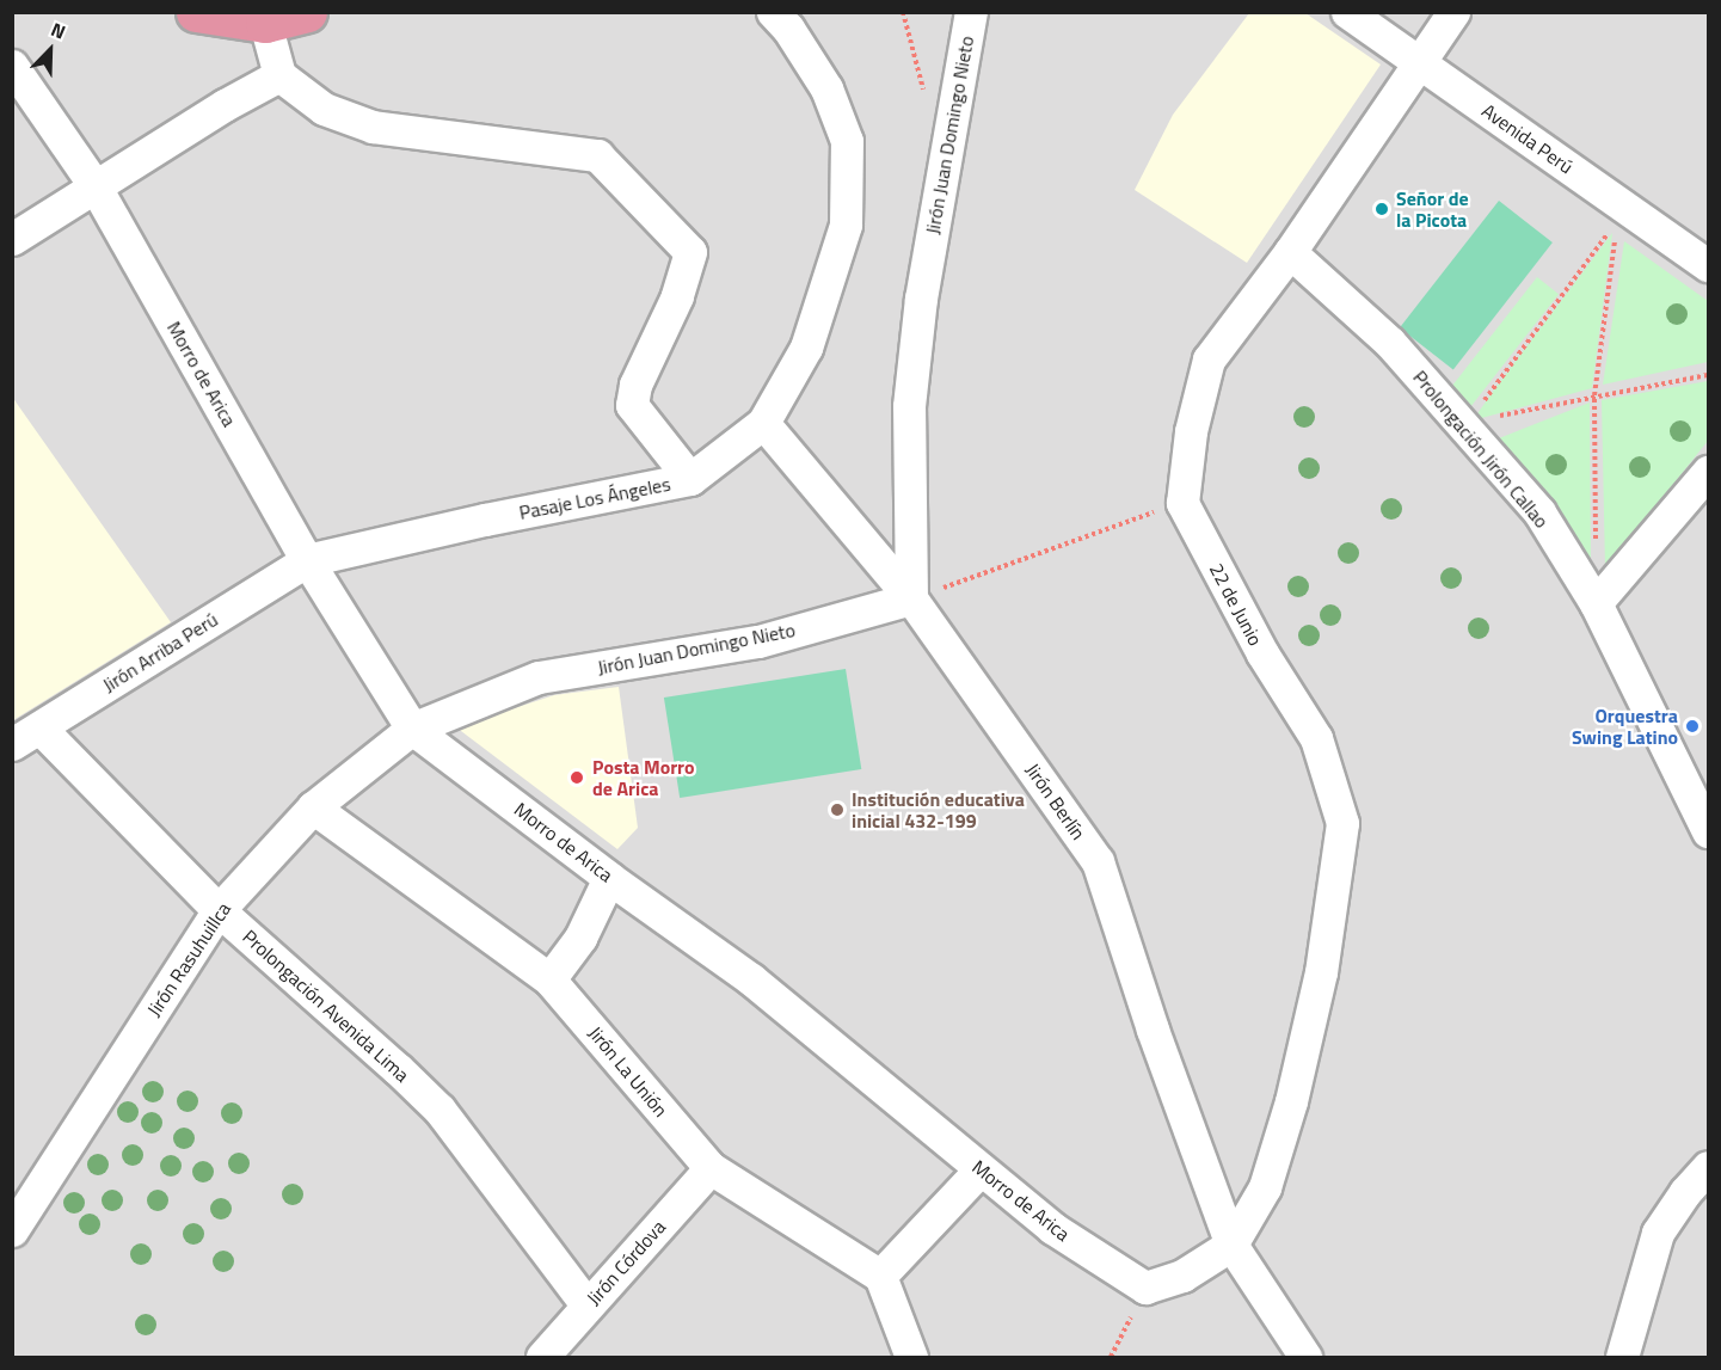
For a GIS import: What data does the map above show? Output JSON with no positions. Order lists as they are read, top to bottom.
{
  "streets": {
    "street": [
      "Jirón Juan Domingo Nieto",
      "Avenida Perú",
      "Morro de Arica",
      "Prolongación Jirón Callao",
      "Pasaje Los Ángeles",
      "22 de Junio",
      "Jirón Arriba Perú",
      "Jirón Berlín",
      "Jirón Rasuhuillca",
      "Prolongación Avenida Lima",
      "Jirón La Unión",
      "Jirón Córdova"
    ]
  },
  "crossings": [
    ["Jirón Juan Domingo Nieto", "Morro de Arica"],
    ["Jirón Juan Domingo Nieto", "Jirón Berlín"],
    ["Jirón Juan Domingo Nieto", "Jirón Rasuhuillca"],
    ["Morro de Arica", "Pasaje Los Ángeles"],
    ["Morro de Arica", "Jirón Arriba Perú"],
    ["Morro de Arica", "Jirón Rasuhuillca"],
    ["Pasaje Los Ángeles", "Jirón Arriba Perú"],
    ["Pasaje Los Ángeles", "Jirón Berlín"],
    ["22 de Junio", "Jirón Berlín"],
    ["Jirón Arriba Perú", "Prolongación Avenida Lima"],
    ["Jirón Rasuhuillca", "Prolongación Avenida Lima"],
    ["Jirón Rasuhuillca", "Jirón La Unión"],
    ["Prolongación Avenida Lima", "Jirón Córdova"],
    ["Jirón La Unión", "Jirón Córdova"]
  ],
  "places": [
    "Señor de la Picota",
    "Orquestra Swing Latino",
    "Posta Morro de Arica",
    "Institución educativa inicial 432-199"
  ],
  "north": "top right"
}
